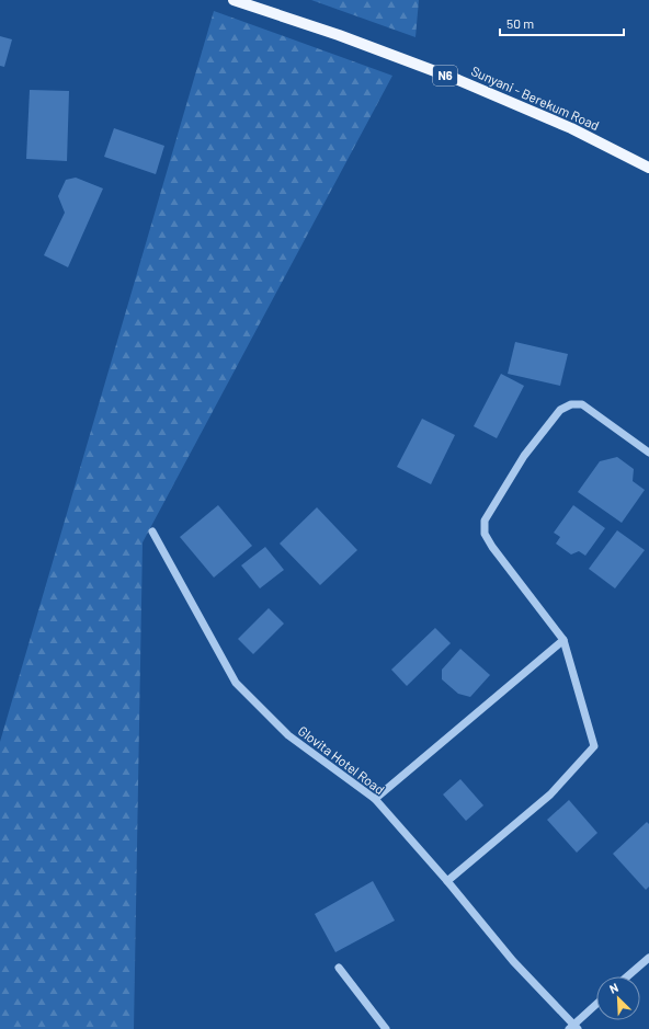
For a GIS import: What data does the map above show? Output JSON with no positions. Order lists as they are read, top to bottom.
{
  "streets": {
    "main road": ["N6", "Sunyani - Berekum Road"],
    "street": ["Glovita Hotel Road"]
  },
  "scale_bar": "50 m",
  "north": "top left"
}
